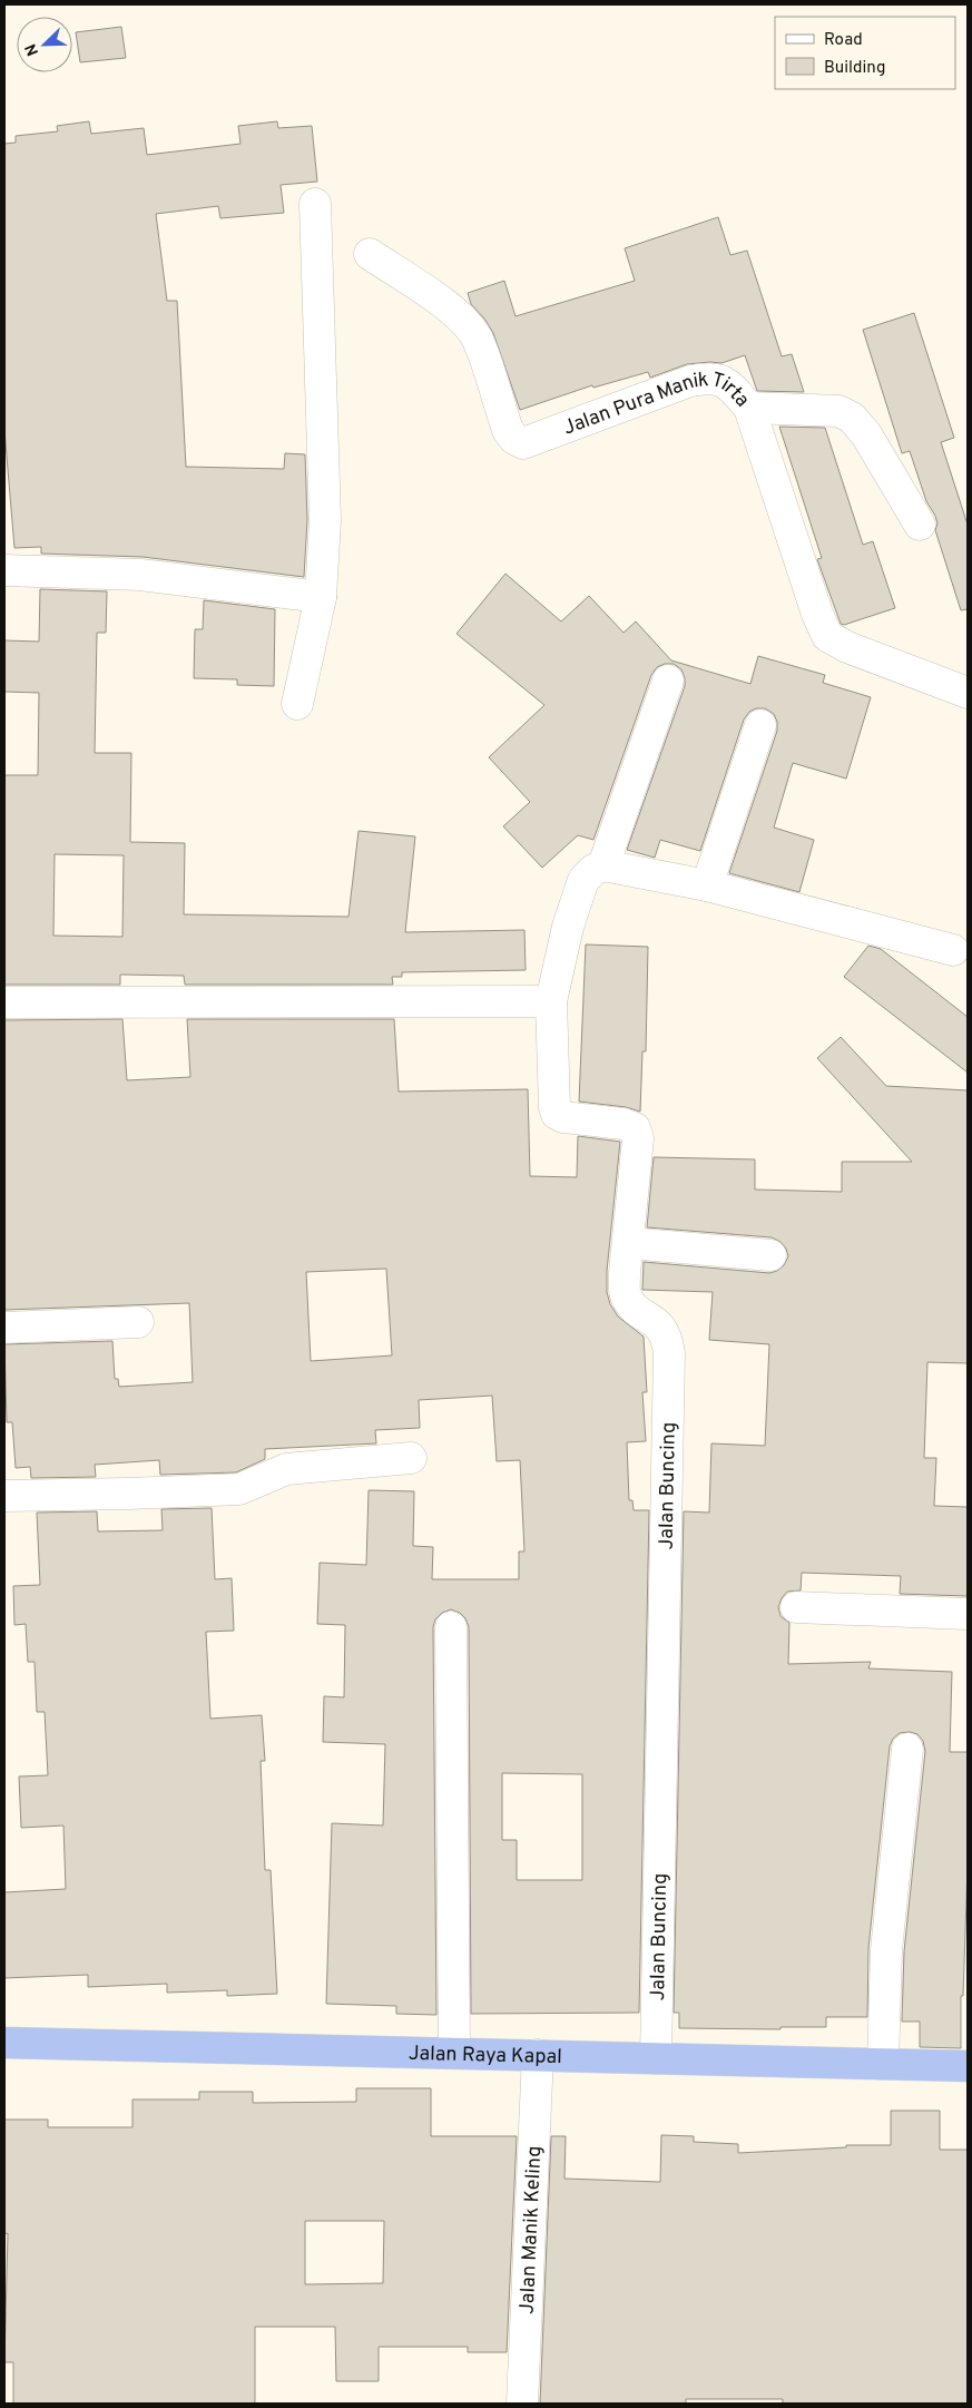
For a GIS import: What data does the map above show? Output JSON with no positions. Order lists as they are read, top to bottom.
{
  "streets": {
    "highway": ["Jalan Raya Kapal"],
    "street": ["Jalan Pura Manik Tirta", "Jalan Buncing", "Jalan Manik Keling"]
  },
  "crossings": [
    ["Jalan Buncing", "Jalan Raya Kapal"],
    ["Jalan Raya Kapal", "Jalan Manik Keling"]
  ],
  "legend": ["Road", "Building"],
  "north": "bottom left"
}
